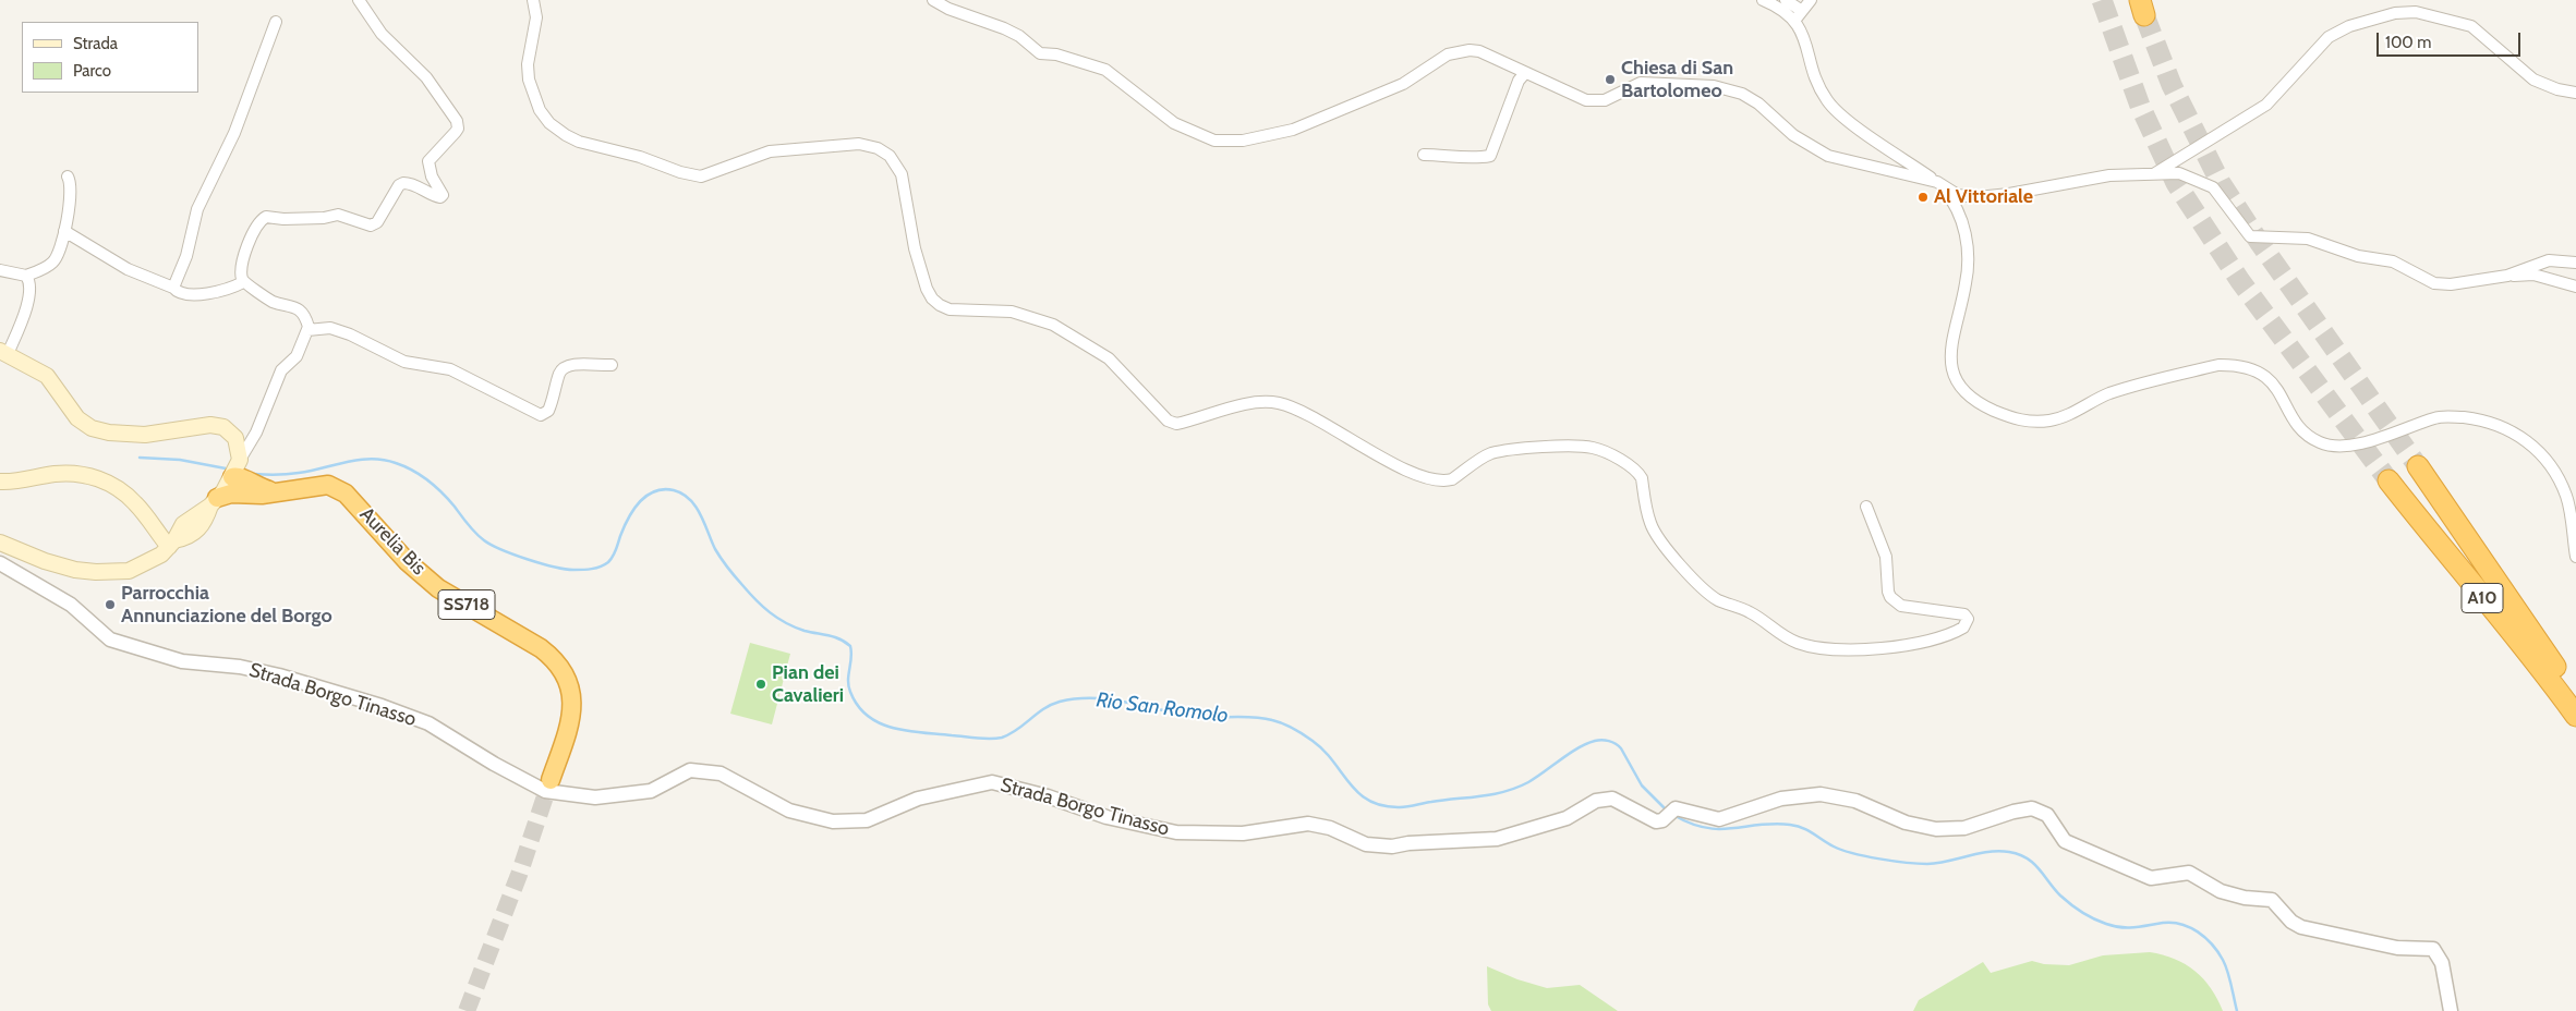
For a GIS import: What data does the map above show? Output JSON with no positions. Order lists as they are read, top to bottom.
{
  "streets": {
    "highway": ["Aurelia Bis", "A10", "SS718"],
    "street": ["Strada Borgo Tinasso"]
  },
  "water": ["Rio San Romolo"],
  "places": [
    "Chiesa di San Bartolomeo",
    "Al Vittoriale",
    "Parrocchia Annunciazione del Borgo",
    "Pian dei Cavalieri"
  ],
  "legend": ["Strada", "Parco"],
  "scale_bar": "100 m"
}
